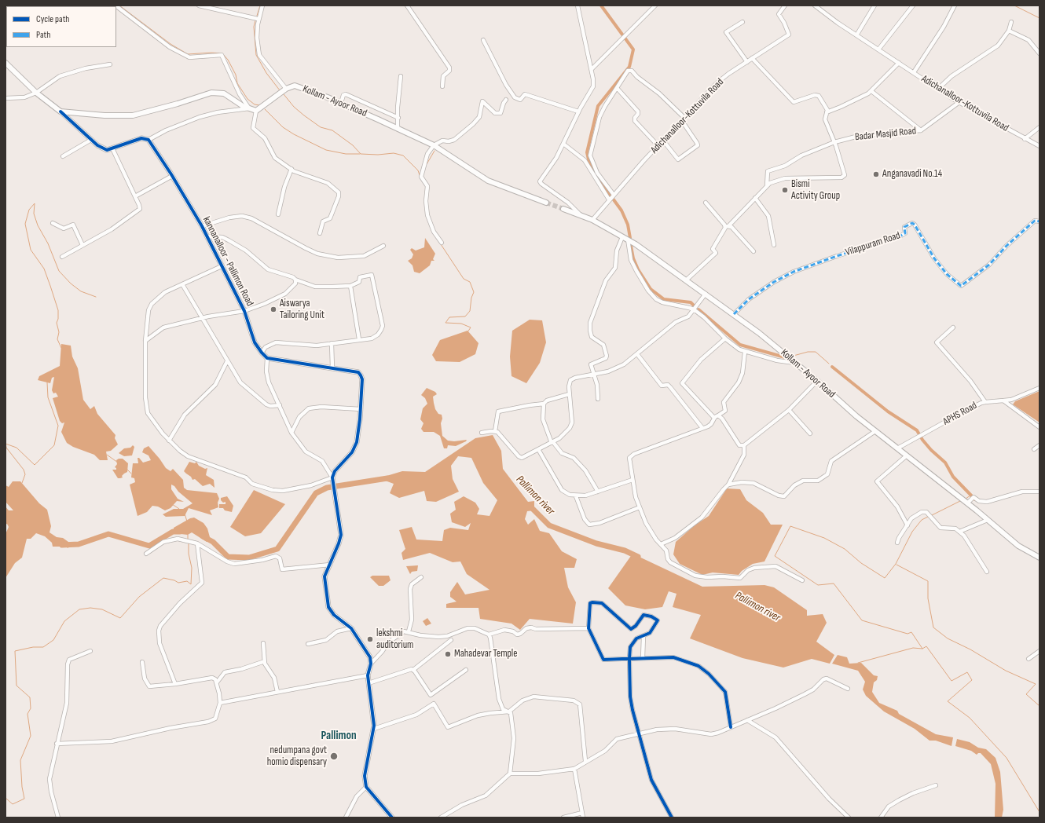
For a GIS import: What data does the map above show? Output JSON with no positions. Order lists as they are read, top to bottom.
{
  "streets": {
    "main road": ["Kollam - Ayoor Road"],
    "street": [
      "Adichanalloor-Kottuvila Road",
      "Badar Masjid Road",
      "Vilappuram Road",
      "kannanalloor - Pallimon Road",
      "APHS Road"
    ]
  },
  "crossings": [
    ["Kollam - Ayoor Road", "Adichanalloor-Kottuvila Road"],
    ["Kollam - Ayoor Road", "Vilappuram Road"],
    ["Kollam - Ayoor Road", "APHS Road"],
    ["Adichanalloor-Kottuvila Road", "Badar Masjid Road"]
  ],
  "districts": ["Pallimon"],
  "water": ["Pallimon river"],
  "places": [
    "Anganavadi No.14",
    "Bismi Activity Group",
    "Aiswarya Tailoring Unit",
    "lekshmi auditorium",
    "Mahadevar Temple",
    "nedumpana govt homio dispensary"
  ],
  "legend": ["Cycle path", "Path"]
}
